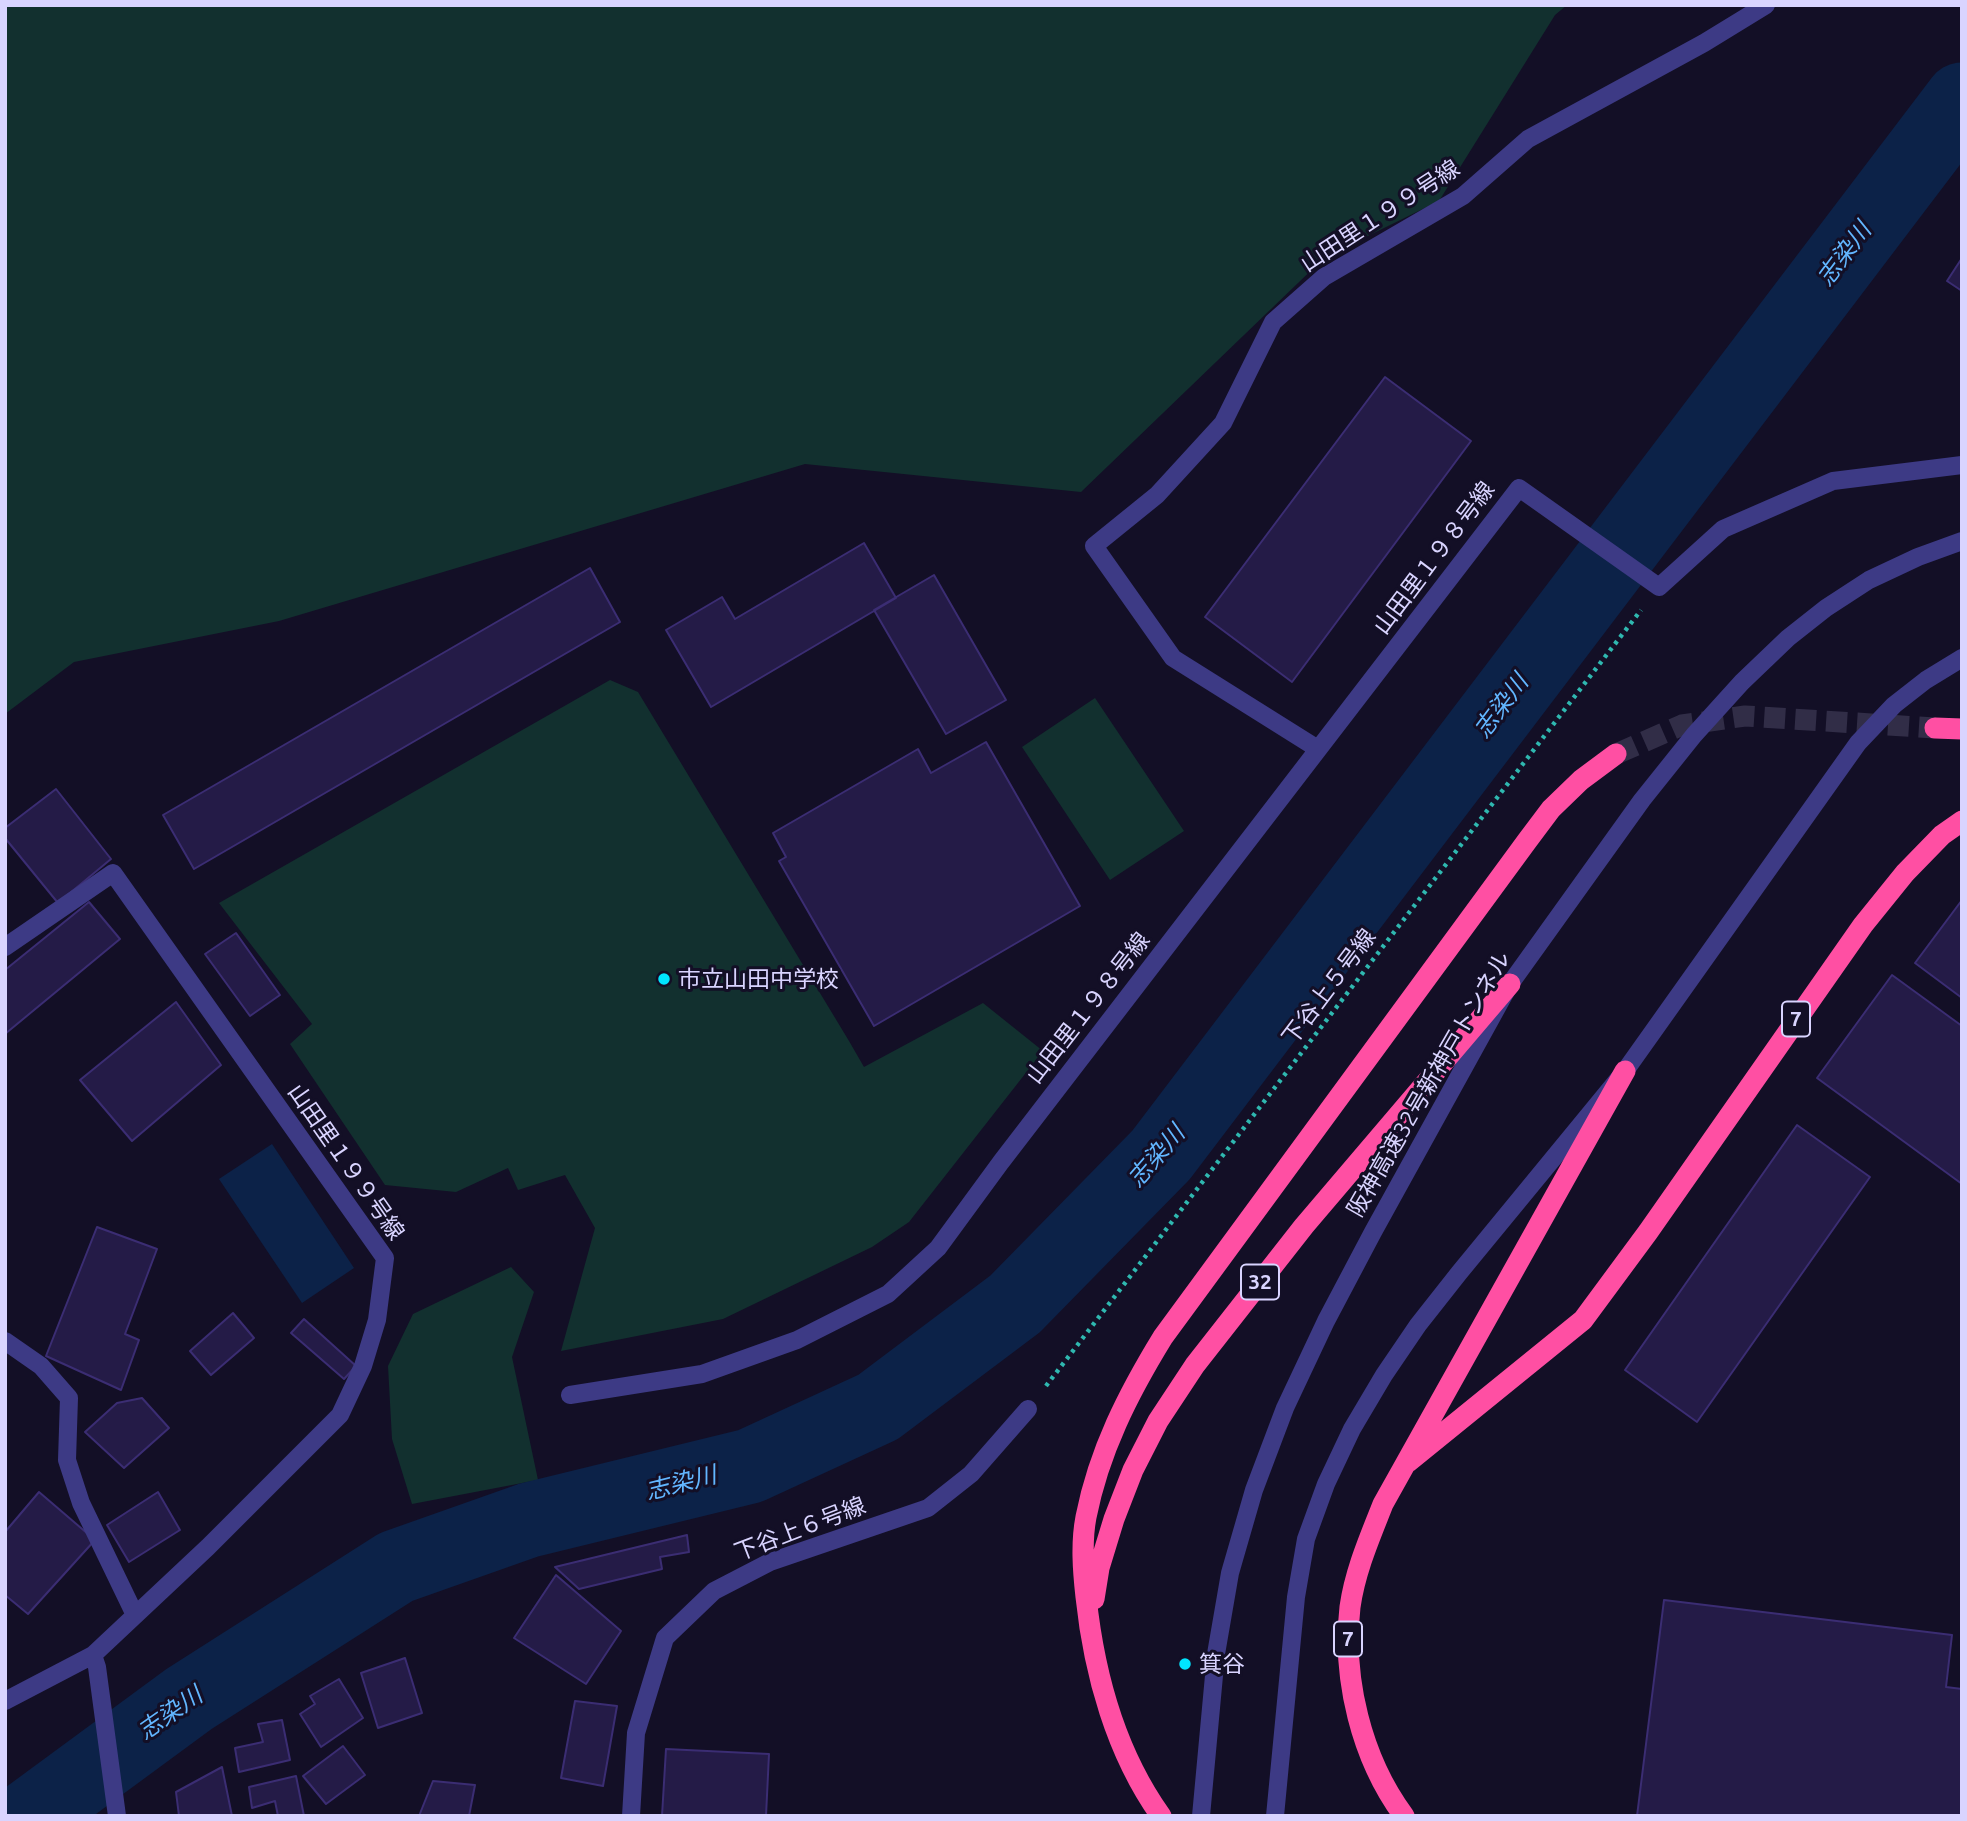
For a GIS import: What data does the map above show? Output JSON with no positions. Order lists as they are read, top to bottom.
{
  "streets": {
    "highway": ["7", "32"],
    "street": [
      "山田里１９９号線",
      "山田里１９８号線",
      "阪神高速32号新神戸トンネル",
      "下谷上６号線"
    ],
    "path": ["下谷上５号線"]
  },
  "crossings": [
    ["山田里１９９号線", "山田里１９８号線"],
    ["山田里１９８号線", "下谷上５号線"],
    ["下谷上５号線", "下谷上６号線"],
    ["阪神高速32号新神戸トンネル", "32"]
  ],
  "water": ["志染川"],
  "places": ["市立山田中学校", "箕谷"]
}
